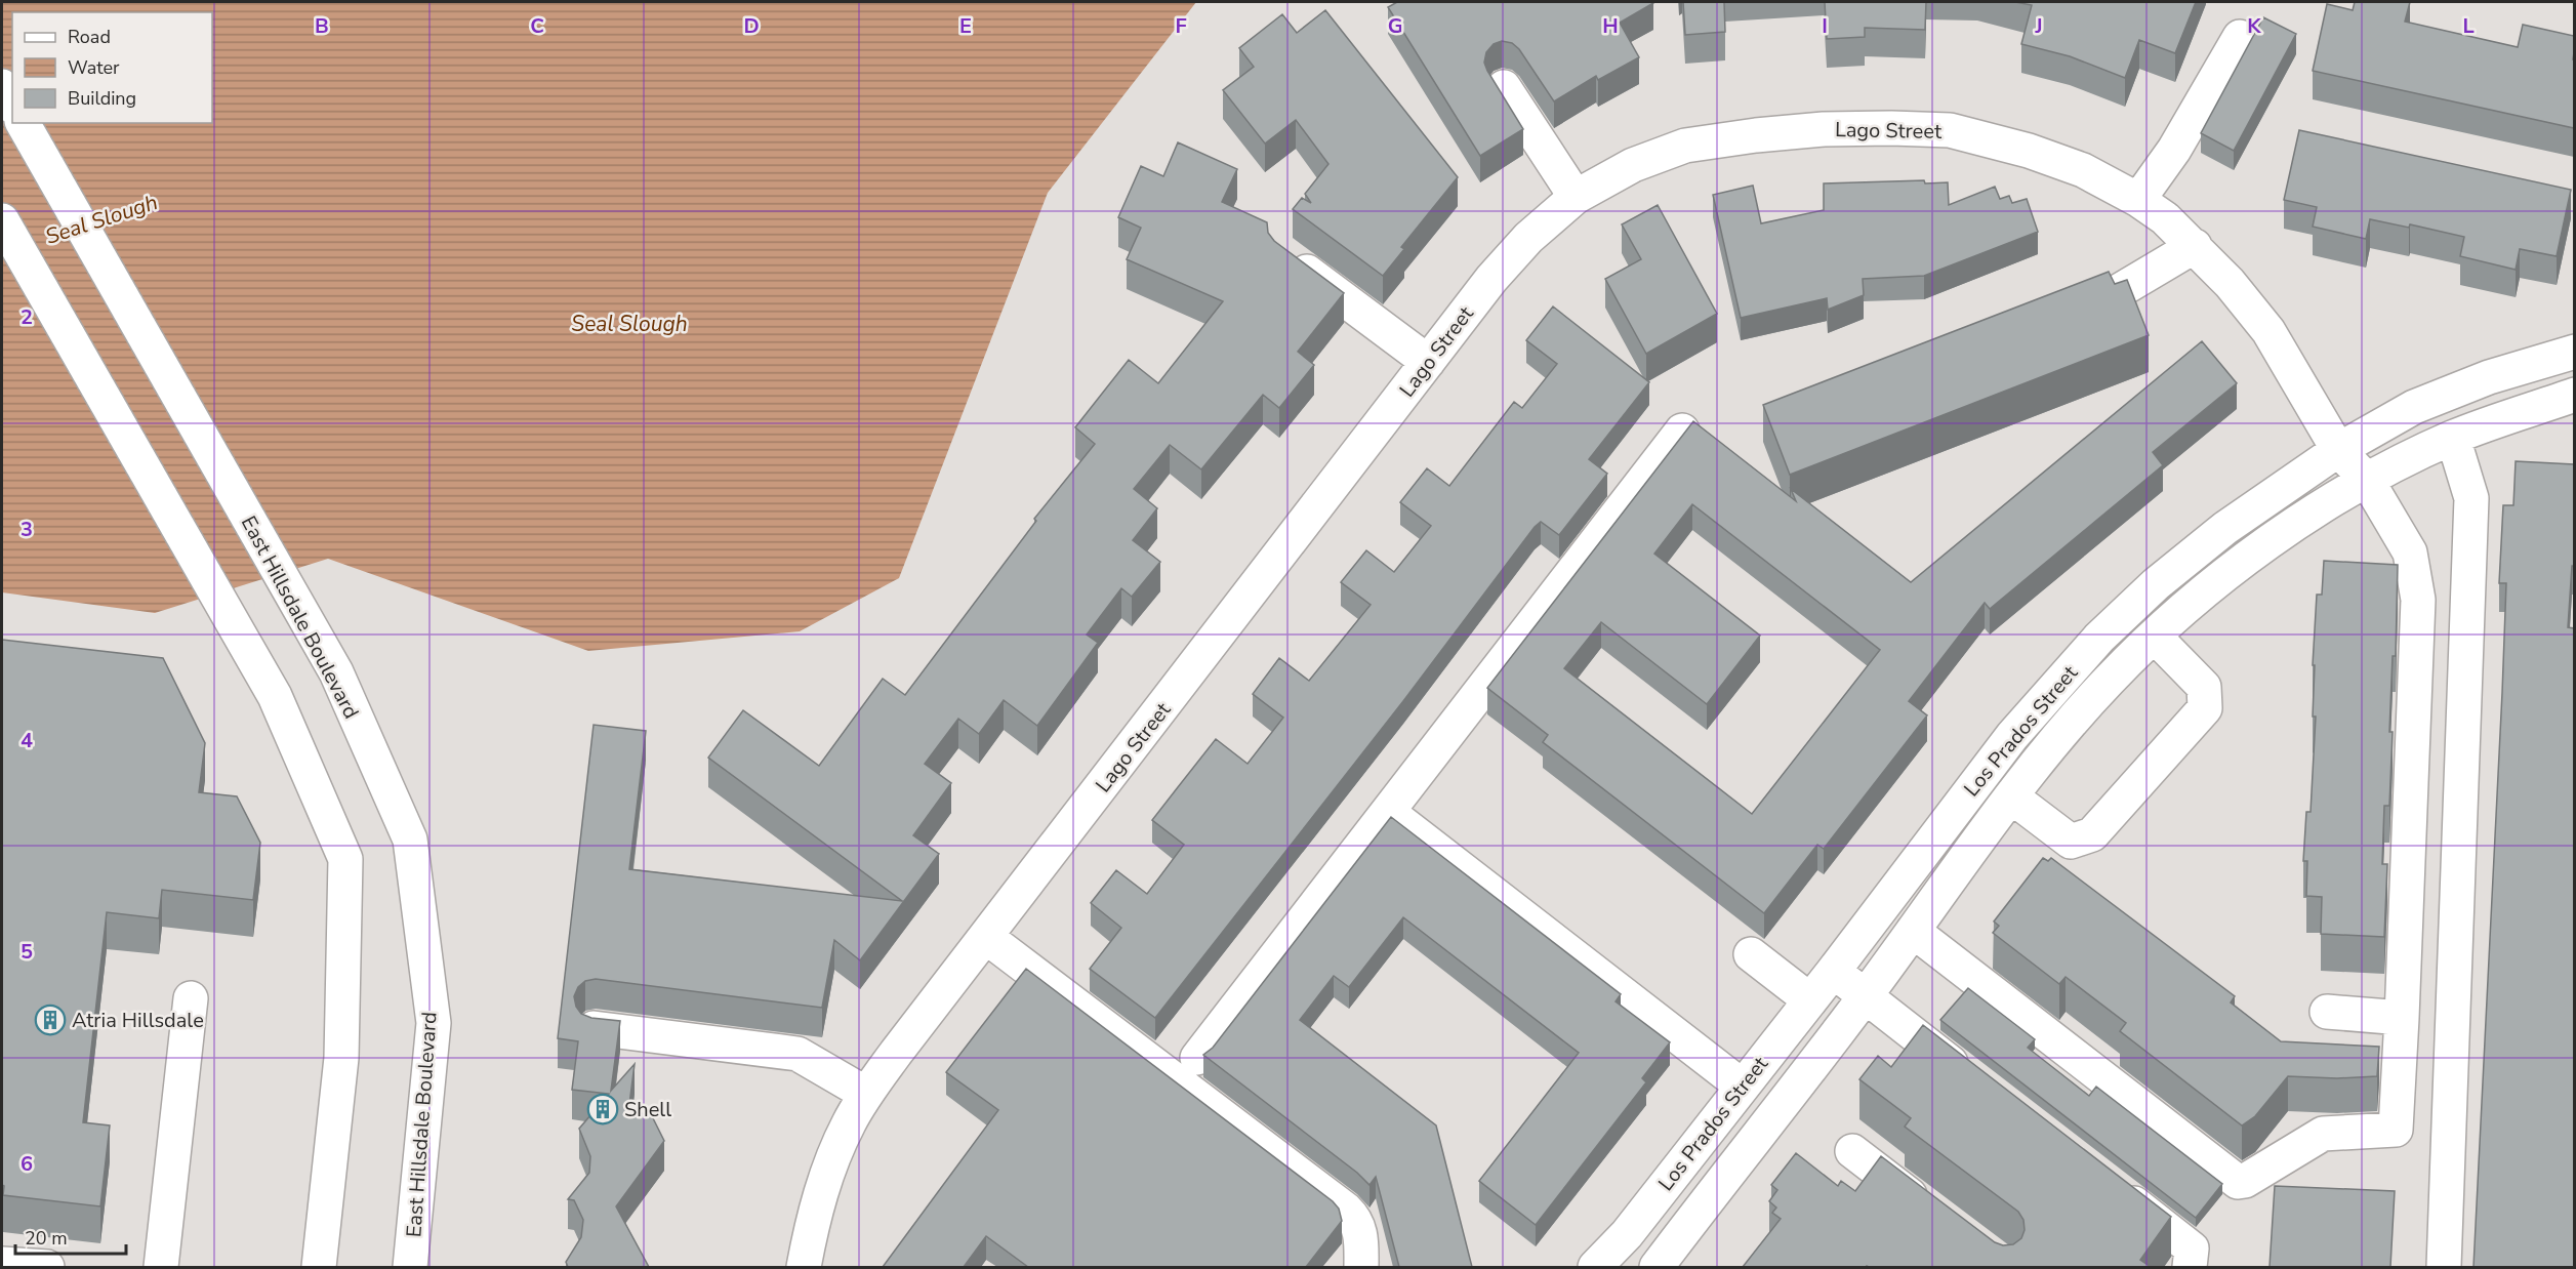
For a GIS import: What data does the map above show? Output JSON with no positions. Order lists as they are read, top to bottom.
{
  "streets": {
    "street": ["Lago Street", "East Hillsdale Boulevard", "Los Prados Street"]
  },
  "crossings": [
    ["Lago Street", "Los Prados Street"]
  ],
  "water": ["Seal Slough"],
  "places": {
    "building": ["Atria Hillsdale", "Shell"]
  },
  "legend": ["Road", "Water", "Building"],
  "scale_bar": "20 m",
  "grid": {
    "columns": [
      "B",
      "C",
      "D",
      "E",
      "F",
      "G",
      "H",
      "I",
      "J",
      "K",
      "L"
    ],
    "rows": [
      "2",
      "3",
      "4",
      "5",
      "6"
    ]
  }
}
